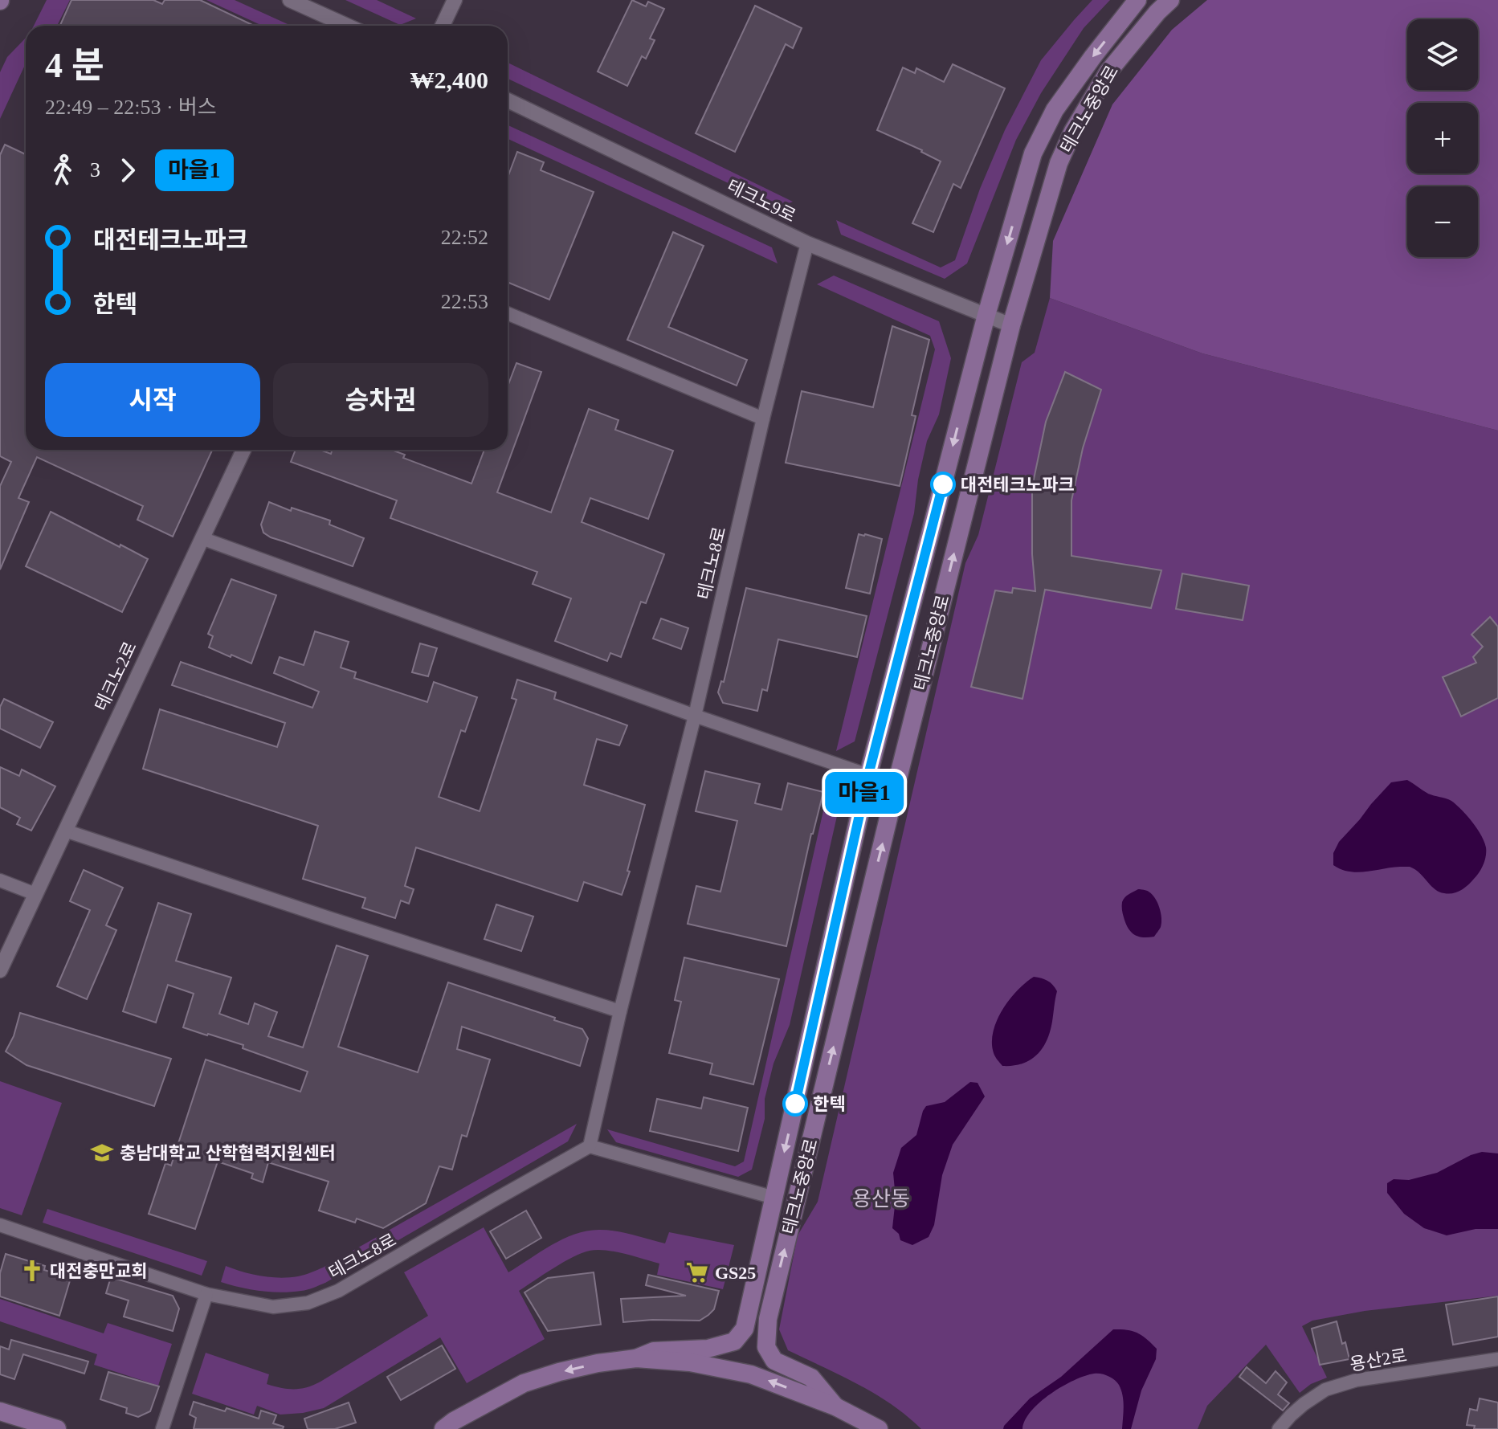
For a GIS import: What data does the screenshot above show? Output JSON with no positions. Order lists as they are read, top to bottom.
{
  "streets": {
    "main road": ["테크노중앙로"],
    "street": [
      "테크노9로",
      "테크노8로",
      "테크노2로",
      "용산2로"
    ]
  },
  "crossings": [
    ["테크노중앙로", "테크노9로"],
    ["테크노9로", "테크노8로"]
  ],
  "districts": ["용산동"],
  "places": {
    "other": ["대전테크노파크", "한텍"],
    "school or university": ["충남대학교 산학협력지원센터"],
    "church": ["대전충만교회"],
    "supermarket": ["GS25"]
  },
  "lines": ["bus line 마을1"],
  "page": {
    "on_map": "마을1",
    "map_buttons": ["+", "−"],
    "heading": ["4 분", "22:49 – 22:53 · 버스", "₩2,400"],
    "legs": ["3", "마을1"],
    "list": [
      {
        "name": "대전테크노파크",
        "value": "22:52"
      },
      {
        "name": "한텍",
        "value": "22:53"
      }
    ],
    "buttons": ["시작", "승차권"]
  }
}
